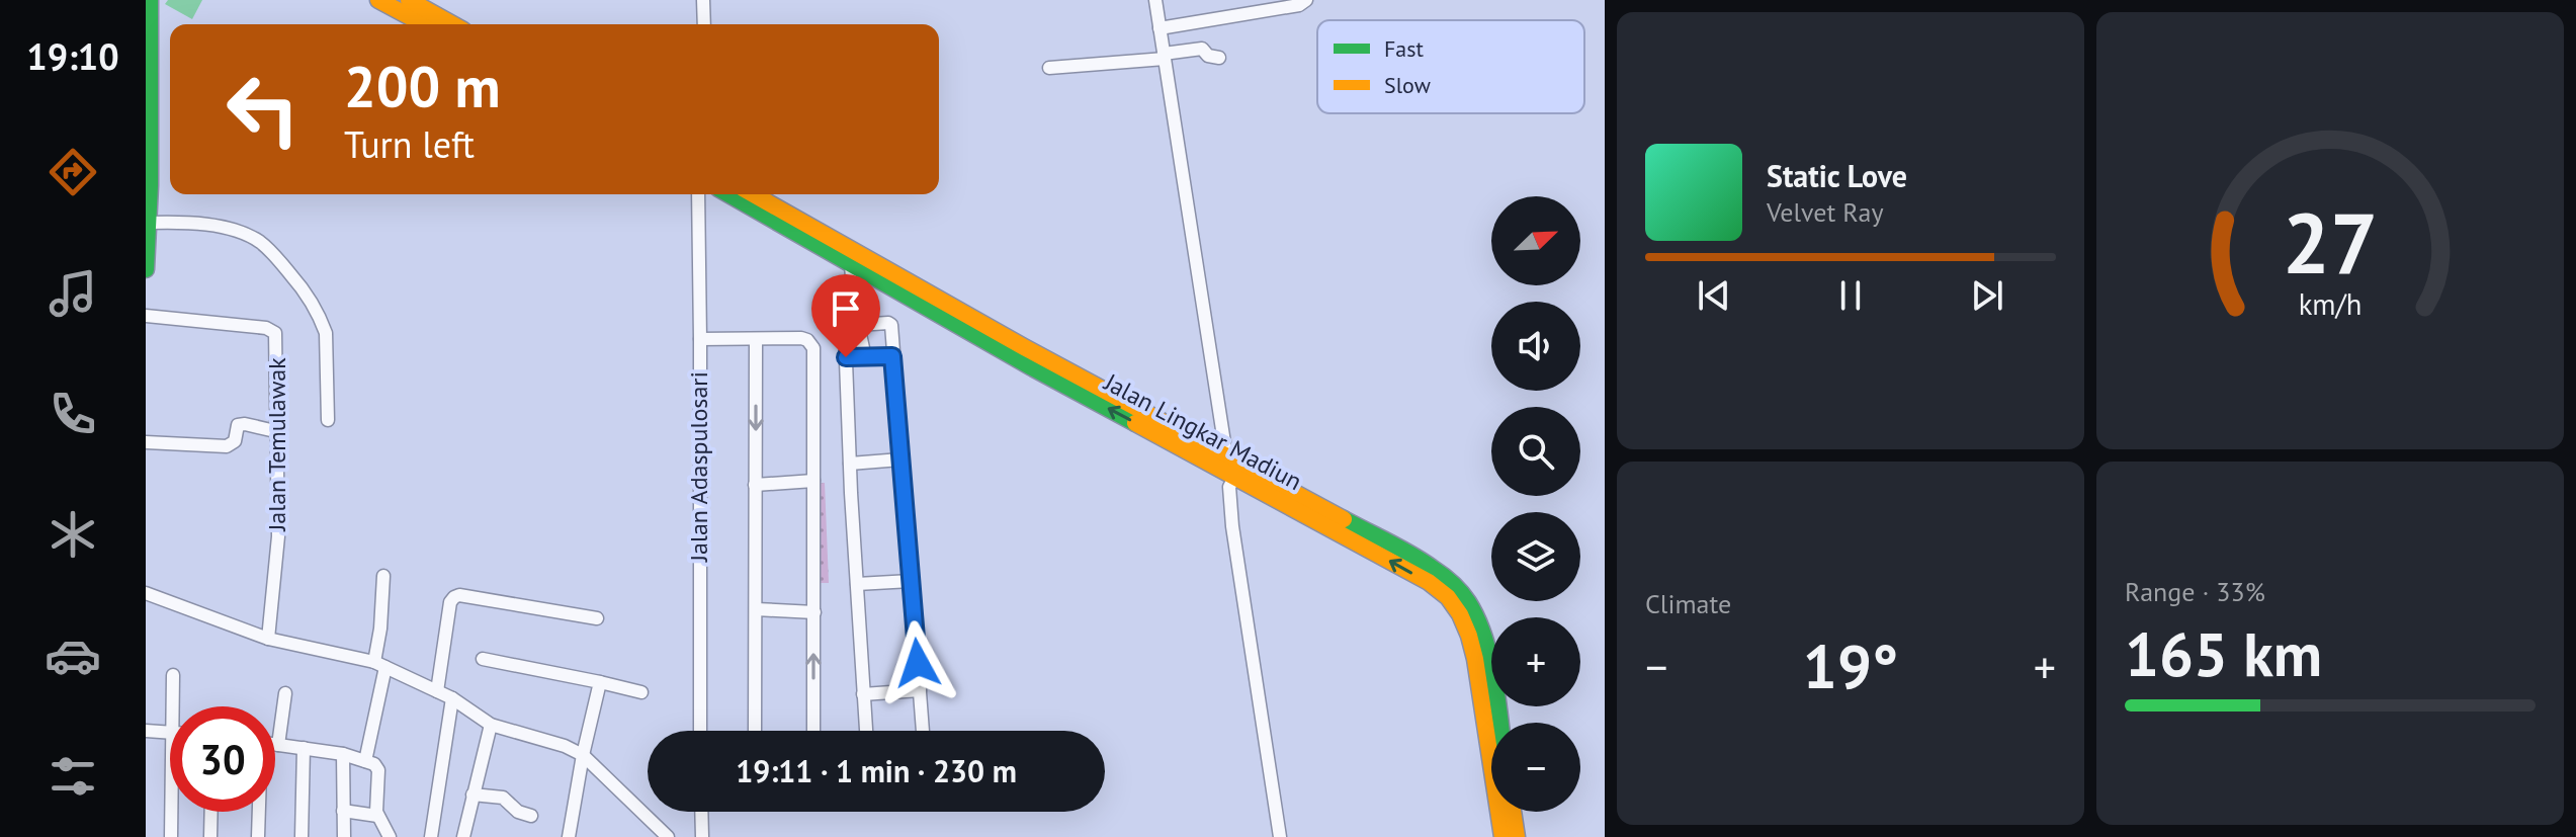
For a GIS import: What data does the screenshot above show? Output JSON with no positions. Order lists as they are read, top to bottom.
{
  "streets": {
    "main road": ["Jalan Lingkar Madiun"],
    "street": ["Jalan Temulawak", "Jalan Adaspulosari"]
  },
  "legend": ["Fast", "Slow"],
  "north": "top right",
  "page": {
    "tabs": "19:10",
    "turn": ["200 m", "Turn left"],
    "song": ["Static Love", "Velvet Ray"],
    "map_buttons": ["+", "−"],
    "tile": [
      "Climate",
      ["Range · 33%", "165 km"]
    ],
    "heat": ["−", "19°", "+"],
    "limit": "30",
    "trip": "19:11 · 1 min · 230 m",
    "gauge": ["27", "km/h"]
  }
}
